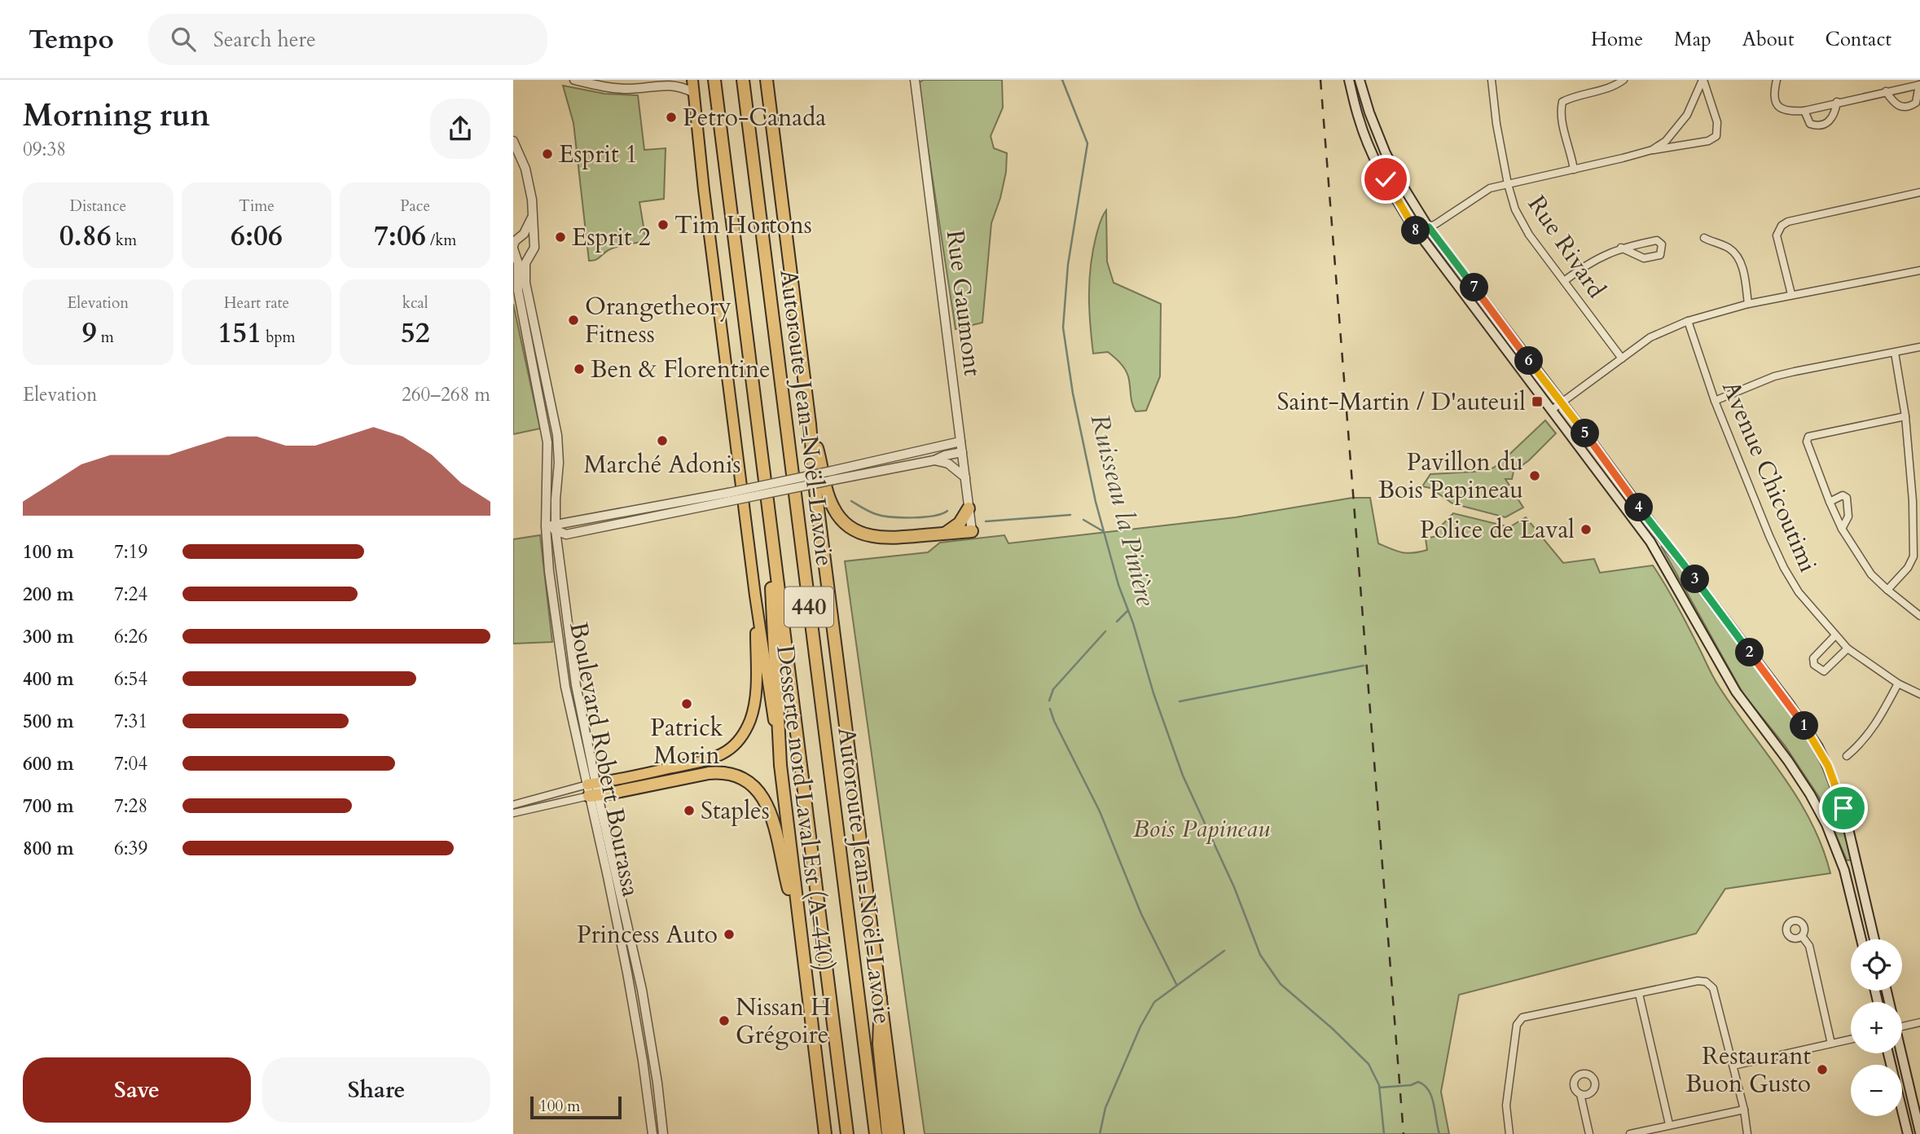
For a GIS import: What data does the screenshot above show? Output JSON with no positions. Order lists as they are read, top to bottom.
{
  "streets": {
    "highway": ["Autoroute Jean-Noël-Lavoie", "440", "Desserte nord Laval Est (A-440)"],
    "street": [
      "Rue Rivard",
      "Rue Gaumont",
      "Avenue Chicoutimi",
      "Boulevard Robert Bourassa"
    ]
  },
  "water": ["Ruisseau la Pinière"],
  "parks": ["Bois Papineau"],
  "places": {
    "other": [
      "Petro-Canada",
      "Esprit 1",
      "Tim Hortons",
      "Esprit 2",
      "Orangetheory Fitness",
      "Ben & Florentine",
      "Marché Adonis",
      "Pavillon du Bois Papineau",
      "Police de Laval",
      "Patrick Morin",
      "Staples",
      "Princess Auto",
      "Nissan H Grégoire",
      "Restaurant Buon Gusto"
    ],
    "transit": ["Saint-Martin / D'auteuil"]
  },
  "scale_bar": "100 m",
  "page": {
    "header": "Tempo",
    "search": "Search here",
    "nav": [
      "Home",
      "Map",
      "About",
      "Contact"
    ],
    "heading": ["Morning run", "09:38"],
    "stats": [
      ["Distance", "0.86 km"],
      ["Time", "6:06"],
      ["Pace", "7:06 /km"],
      ["Elevation", "9 m"],
      ["Heart rate", "151 bpm"],
      ["kcal", "52"]
    ],
    "pins": [
      "8",
      "7",
      "6",
      "5",
      "4",
      "3",
      "2",
      "1"
    ],
    "chart": ["Elevation", "260–268 m"],
    "list": [
      {
        "name": "100 m",
        "note": "7:19"
      },
      {
        "name": "200 m",
        "note": "7:24"
      },
      {
        "name": "300 m",
        "note": "6:26"
      },
      {
        "name": "400 m",
        "note": "6:54"
      },
      {
        "name": "500 m",
        "note": "7:31"
      },
      {
        "name": "600 m",
        "note": "7:04"
      },
      {
        "name": "700 m",
        "note": "7:28"
      },
      {
        "name": "800 m",
        "note": "6:39"
      }
    ],
    "map_buttons": ["+", "−"],
    "buttons": ["Save", "Share"],
    "scale": "100 m"
  }
}
